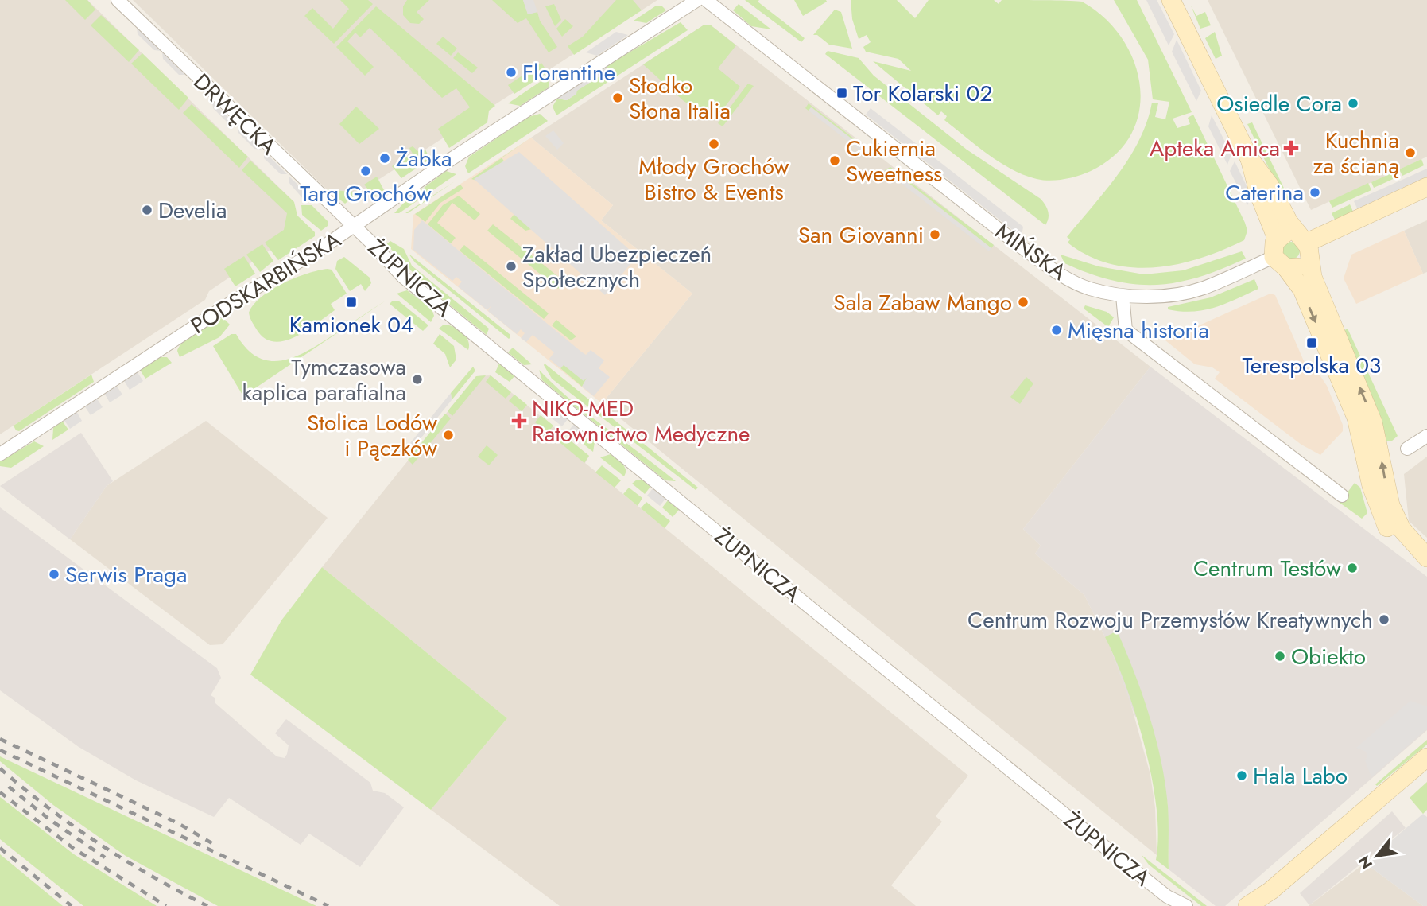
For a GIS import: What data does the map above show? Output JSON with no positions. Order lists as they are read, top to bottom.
{
  "streets": {
    "street": [
      "DRWĘCKA",
      "MIŃSKA",
      "ŻUPNICZA",
      "PODSKARBIŃSKA"
    ]
  },
  "crossings": [
    ["DRWĘCKA", "ŻUPNICZA"],
    ["DRWĘCKA", "PODSKARBIŃSKA"],
    ["ŻUPNICZA", "PODSKARBIŃSKA"]
  ],
  "places": {
    "other": [
      "Florentine",
      "Słodko Słona Italia",
      "Osiedle Cora",
      "Młody Grochów Bistro & Events",
      "Kuchnia za ścianą",
      "Żabka",
      "Cukiernia Sweetness",
      "Targ Grochów",
      "Caterina",
      "Develia",
      "San Giovanni",
      "Zakład Ubezpieczeń Społecznych",
      "Sala Zabaw Mango",
      "Mięsna historia",
      "Tymczasowa kaplica parafialna",
      "Stolica Lodów i Pączków",
      "Centrum Testów",
      "Serwis Praga",
      "Centrum Rozwoju Przemysłów Kreatywnych",
      "Obiekto",
      "Hala Labo"
    ],
    "transit": ["Tor Kolarski 02", "Kamionek 04", "Terespolska 03"],
    "health": ["Apteka Amica", "NIKO-MED Ratownictwo Medyczne"]
  },
  "north": "bottom left"
}
